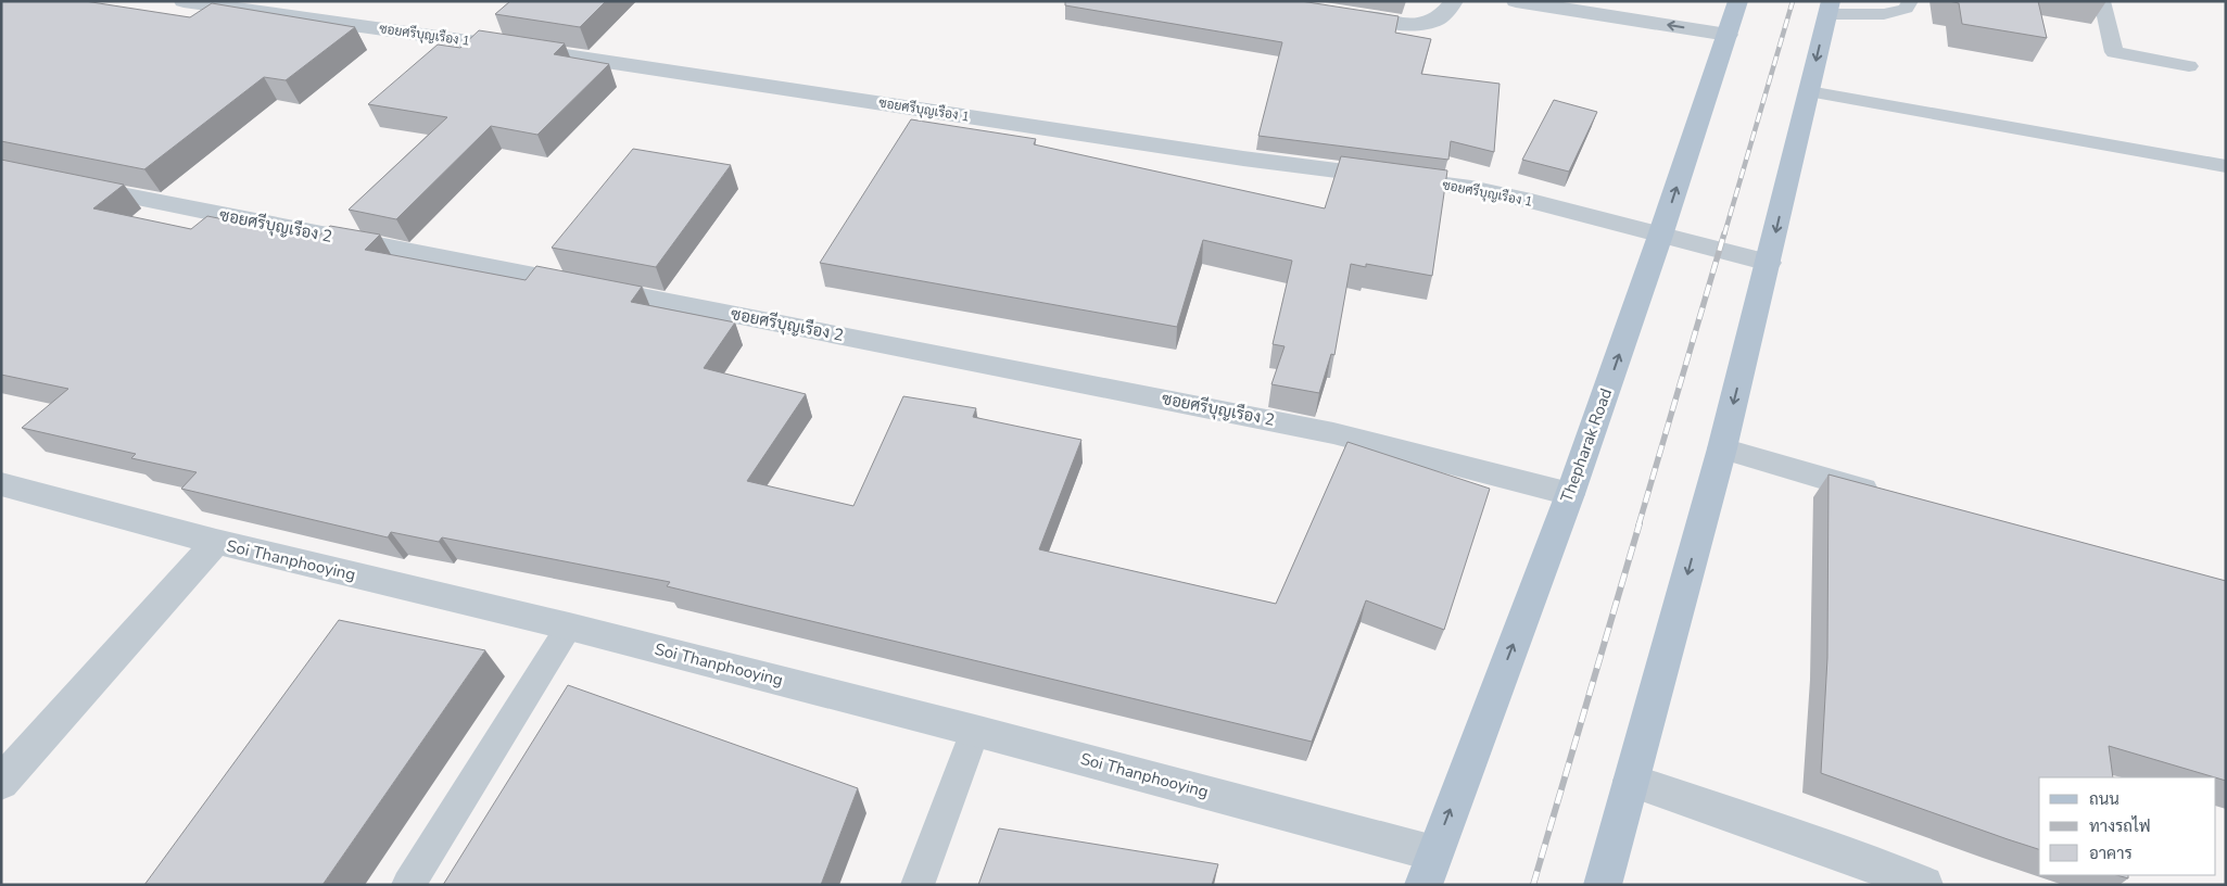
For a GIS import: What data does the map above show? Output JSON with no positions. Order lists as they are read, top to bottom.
{
  "streets": {
    "main road": ["Thepharak Road"],
    "street": ["ซอยศรีบุญเรือง 1", "ซอยศรีบุญเรือง 2", "Soi Thanphooying"]
  },
  "crossings": [
    ["ซอยศรีบุญเรือง 1", "Thepharak Road"],
    ["ซอยศรีบุญเรือง 2", "Thepharak Road"],
    ["Thepharak Road", "Soi Thanphooying"]
  ],
  "legend": ["ถนน", "ทางรถไฟ", "อาคาร"]
}
